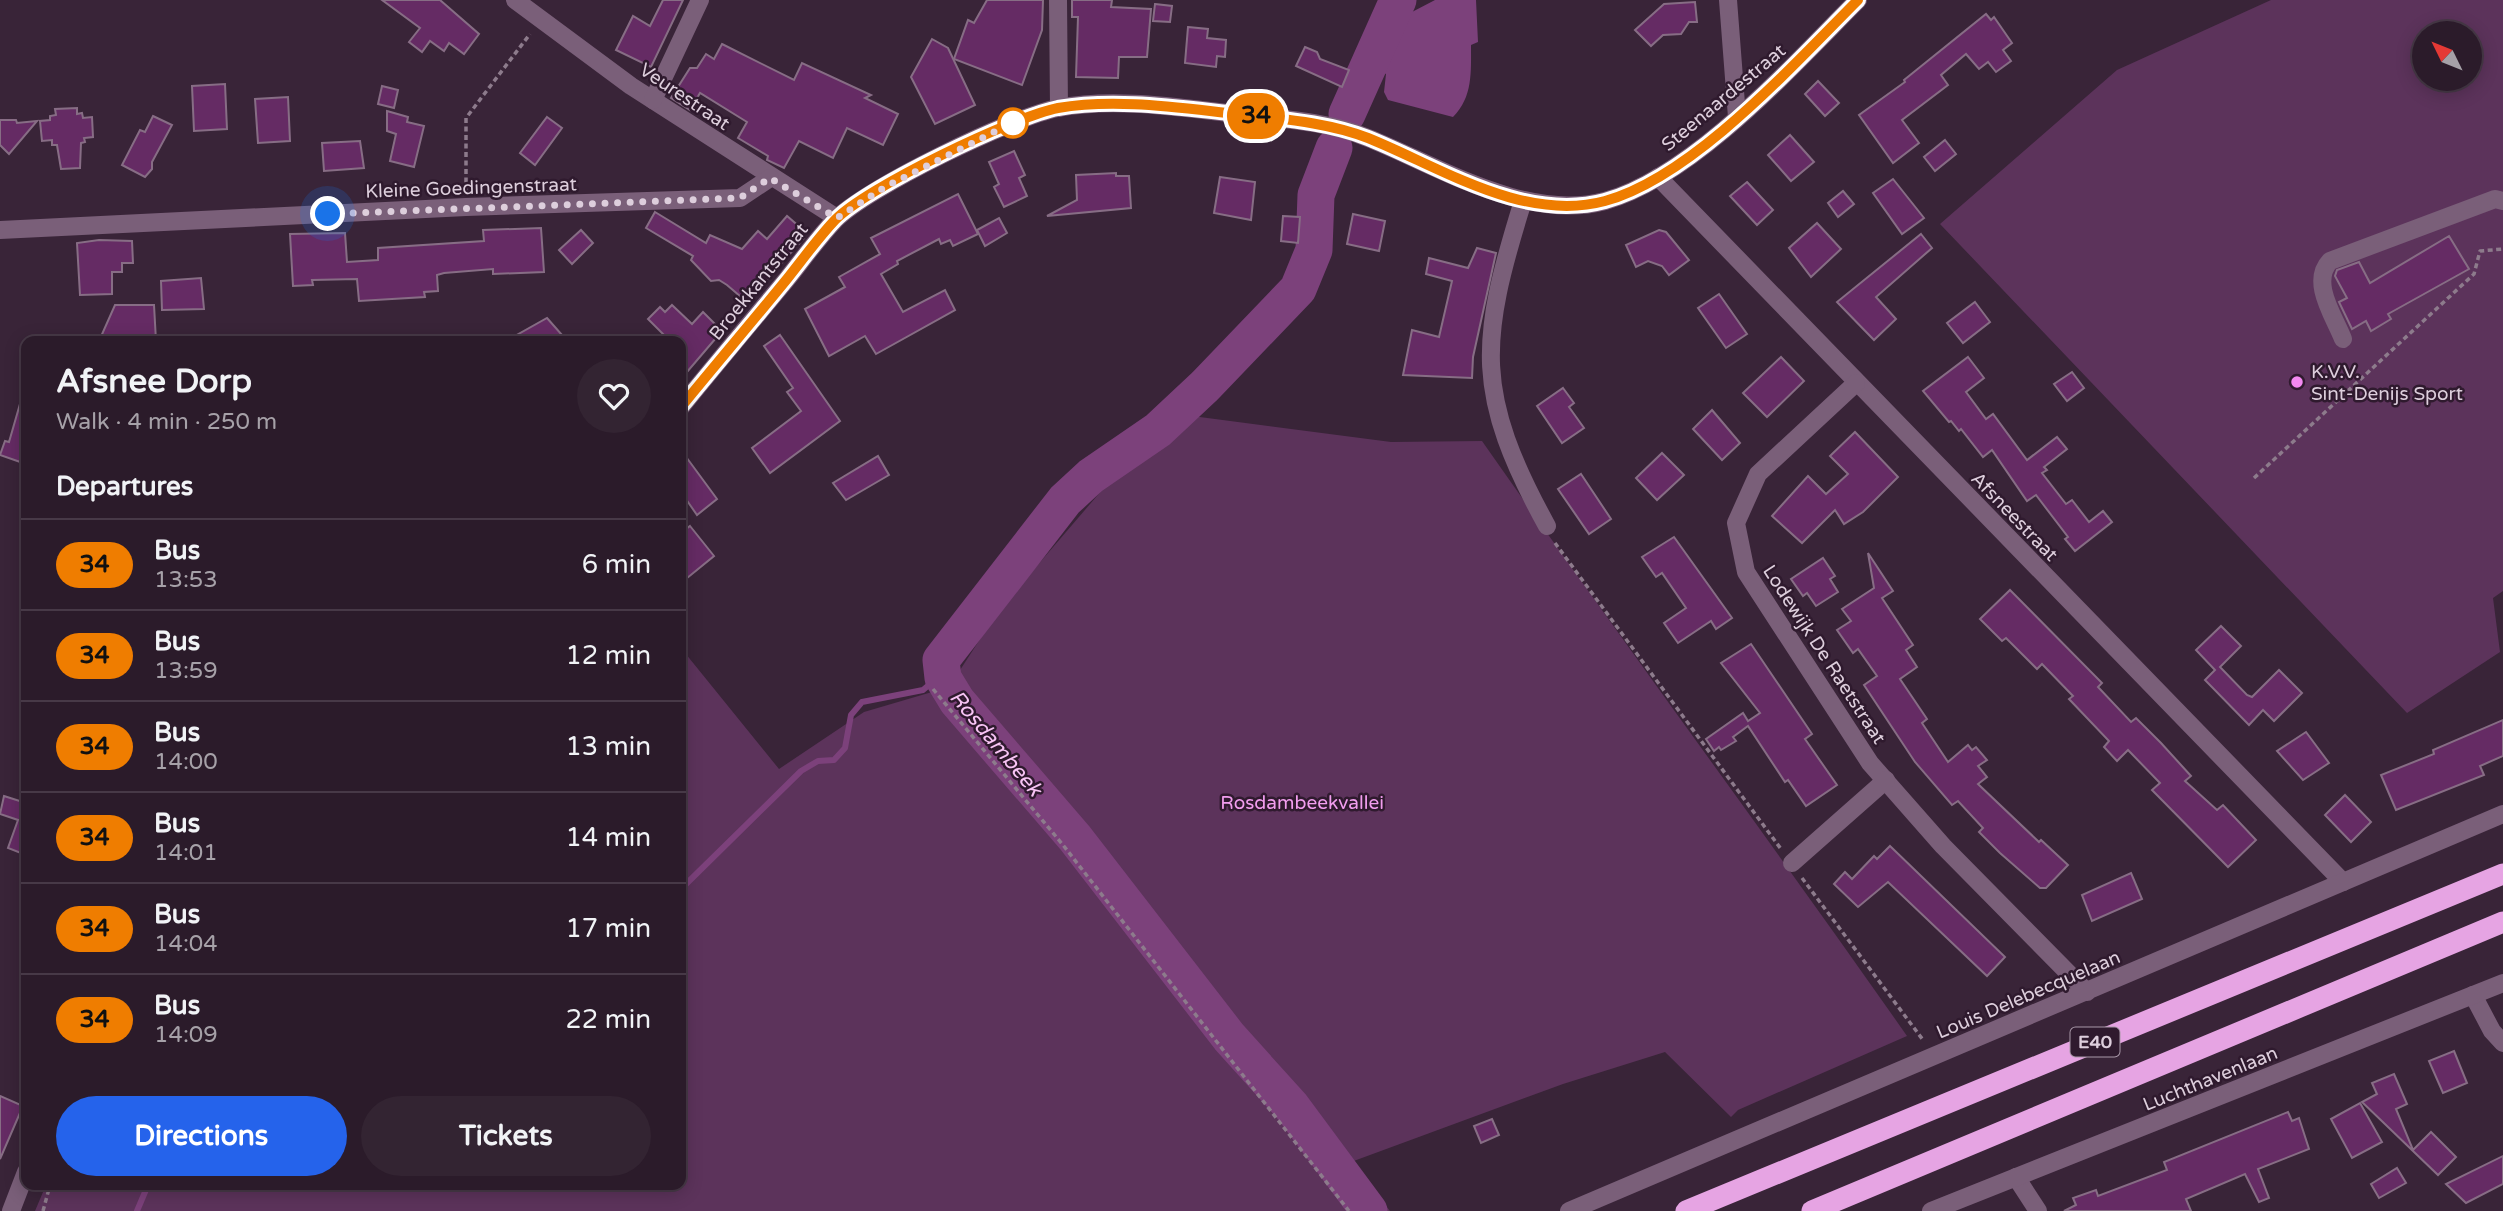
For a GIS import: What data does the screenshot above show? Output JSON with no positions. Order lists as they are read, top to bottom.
{
  "streets": {
    "highway": ["E40"],
    "street": [
      "Veurestraat",
      "Steenaardestraat",
      "Kleine Goedingenstraat",
      "Broekkantstraat",
      "Afsneestraat",
      "Lodewijk De Raetstraat",
      "Louis Delebecquelaan",
      "Luchthavenlaan"
    ]
  },
  "crossings": [
    ["Veurestraat", "Kleine Goedingenstraat"],
    ["Veurestraat", "Broekkantstraat"],
    ["Steenaardestraat", "Broekkantstraat"],
    ["Steenaardestraat", "Afsneestraat"],
    ["Afsneestraat", "Lodewijk De Raetstraat"],
    ["Afsneestraat", "Louis Delebecquelaan"],
    ["Lodewijk De Raetstraat", "Louis Delebecquelaan"]
  ],
  "water": ["Rosdambeek"],
  "parks": ["Rosdambeekvallei"],
  "places": ["K.V.V. Sint-Denijs Sport"],
  "lines": ["bus line 34"],
  "north": "top left",
  "page": {
    "on_map": "34",
    "heading": [
      ["Afsnee Dorp", "Walk · 4 min · 250 m"],
      "Departures"
    ],
    "list": [
      {
        "mark": "34",
        "name": "Bus",
        "note": "13:53",
        "value": "6 min"
      },
      {
        "mark": "34",
        "name": "Bus",
        "note": "13:59",
        "value": "12 min"
      },
      {
        "mark": "34",
        "name": "Bus",
        "note": "14:00",
        "value": "13 min"
      },
      {
        "mark": "34",
        "name": "Bus",
        "note": "14:01",
        "value": "14 min"
      },
      {
        "mark": "34",
        "name": "Bus",
        "note": "14:04",
        "value": "17 min"
      },
      {
        "mark": "34",
        "name": "Bus",
        "note": "14:09",
        "value": "22 min"
      }
    ],
    "buttons": ["Directions", "Tickets"]
  }
}
